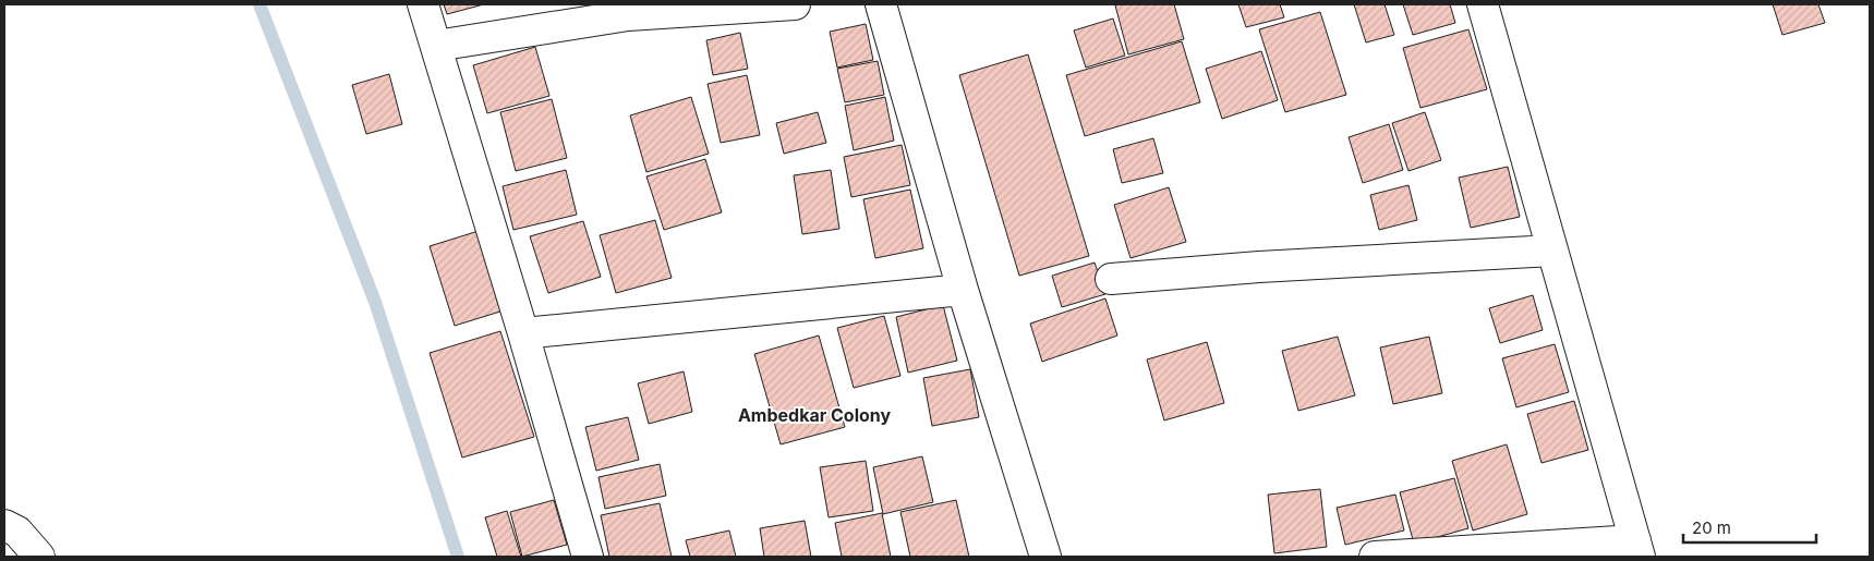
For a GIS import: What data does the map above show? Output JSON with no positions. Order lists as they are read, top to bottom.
{
  "districts": ["Ambedkar Colony"],
  "scale_bar": "20 m"
}
